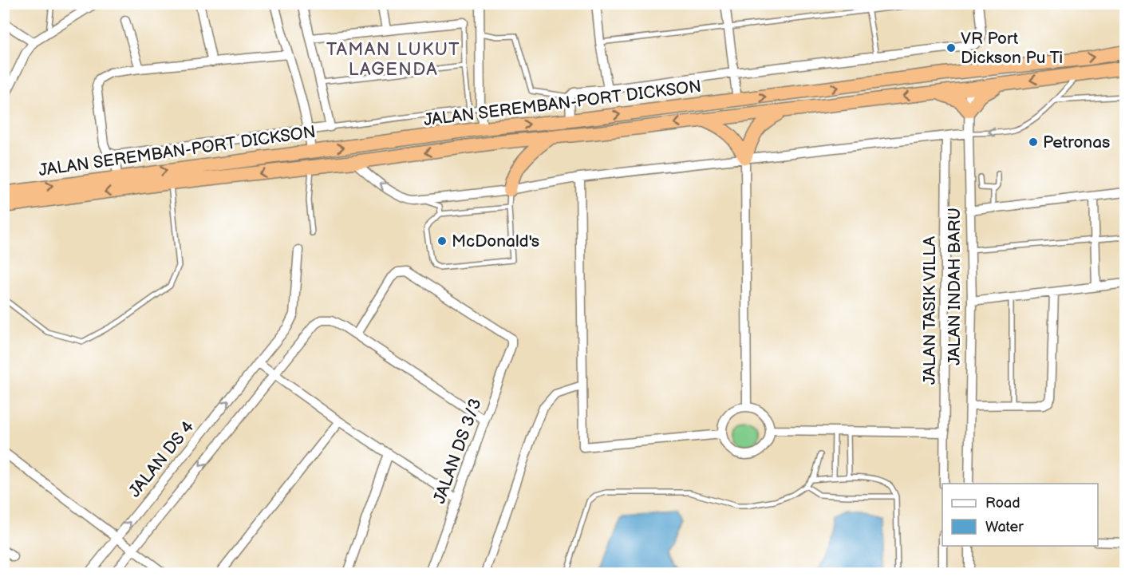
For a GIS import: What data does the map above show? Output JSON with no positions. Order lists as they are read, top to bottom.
{
  "streets": {
    "highway": ["JALAN SEREMBAN-PORT DICKSON"],
    "street": [
      "JALAN INDAH BARU",
      "JALAN TASIK VILLA",
      "JALAN DS 3/3",
      "JALAN DS 4"
    ]
  },
  "crossings": [
    ["JALAN SEREMBAN-PORT DICKSON", "JALAN INDAH BARU"],
    ["JALAN DS 3/3", "JALAN DS 4"]
  ],
  "districts": ["TAMAN LUKUT LAGENDA"],
  "places": ["VR Port Dickson Pu Ti", "Petronas", "McDonald's"],
  "legend": ["Road", "Water"]
}
